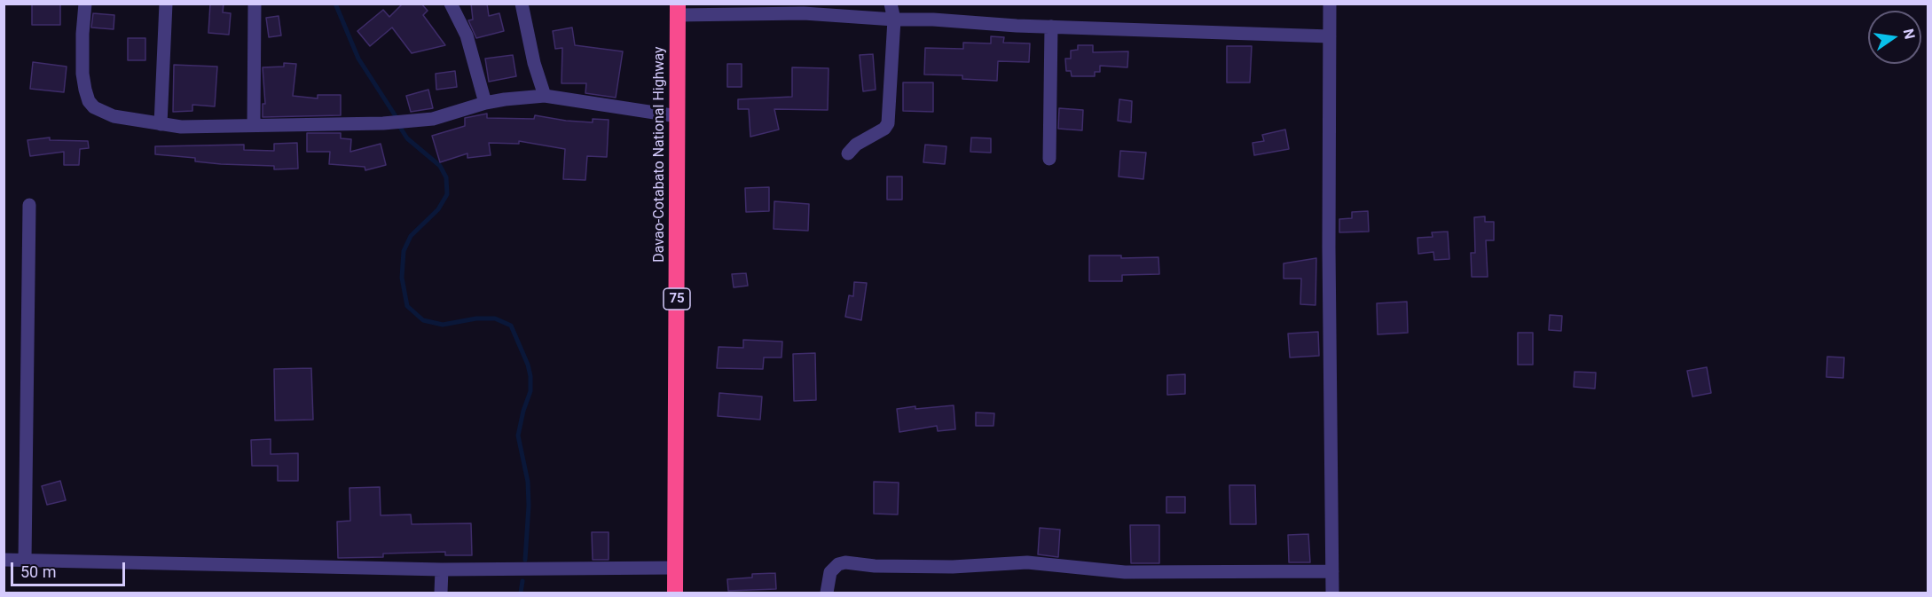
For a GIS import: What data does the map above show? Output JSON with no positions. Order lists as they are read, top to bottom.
{
  "streets": {
    "highway": ["Davao-Cotabato National Highway", "75"]
  },
  "scale_bar": "50 m",
  "north": "right"
}
